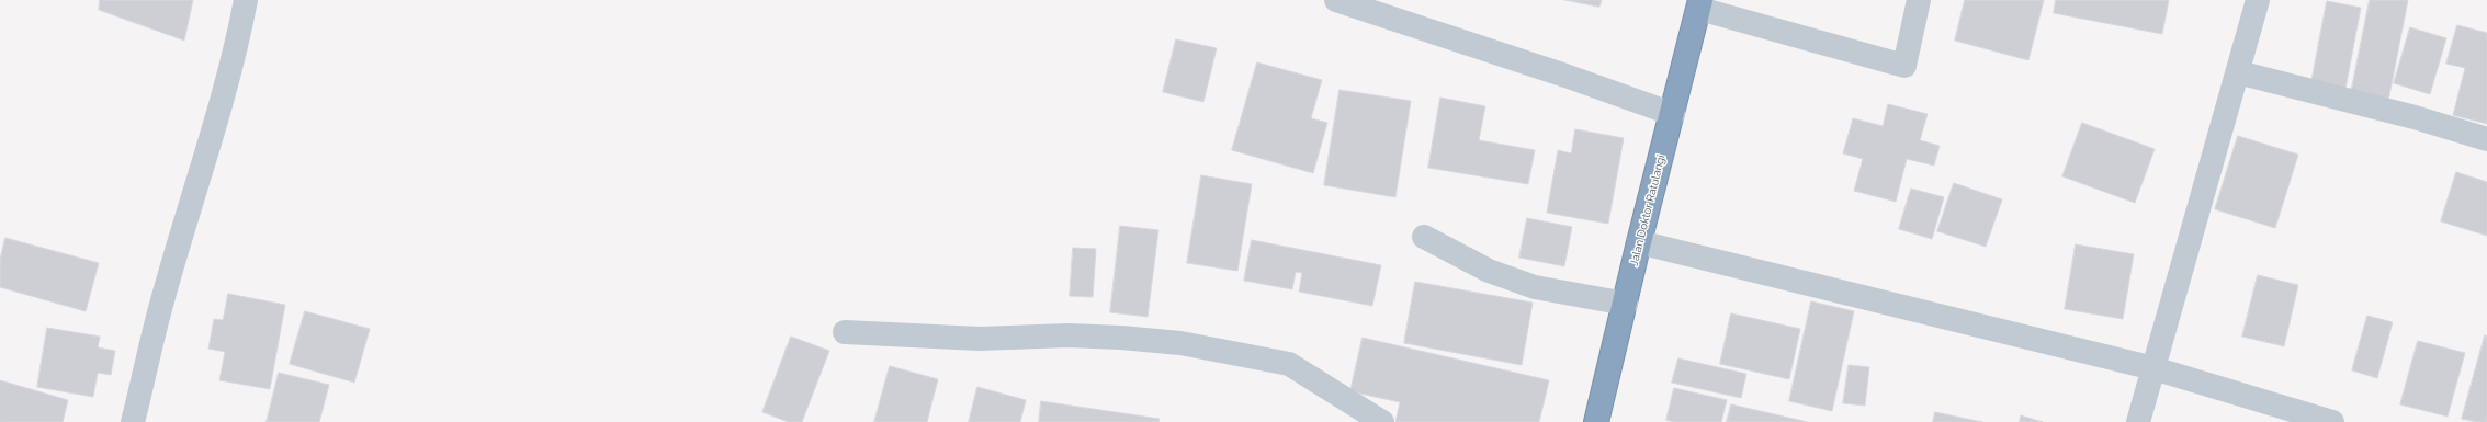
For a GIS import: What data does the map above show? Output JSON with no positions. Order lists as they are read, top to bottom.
{
  "streets": {
    "highway": ["Jalan Doktor Ratulangi"]
  }
}
